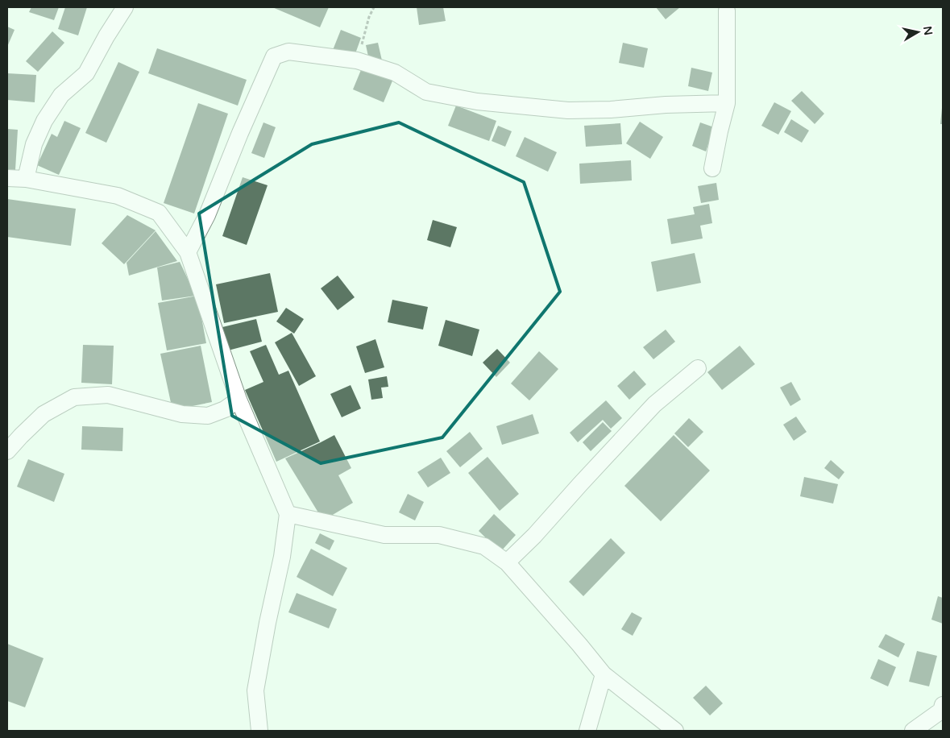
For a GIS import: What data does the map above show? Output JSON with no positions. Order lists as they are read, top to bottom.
{
  "north": "right"
}
